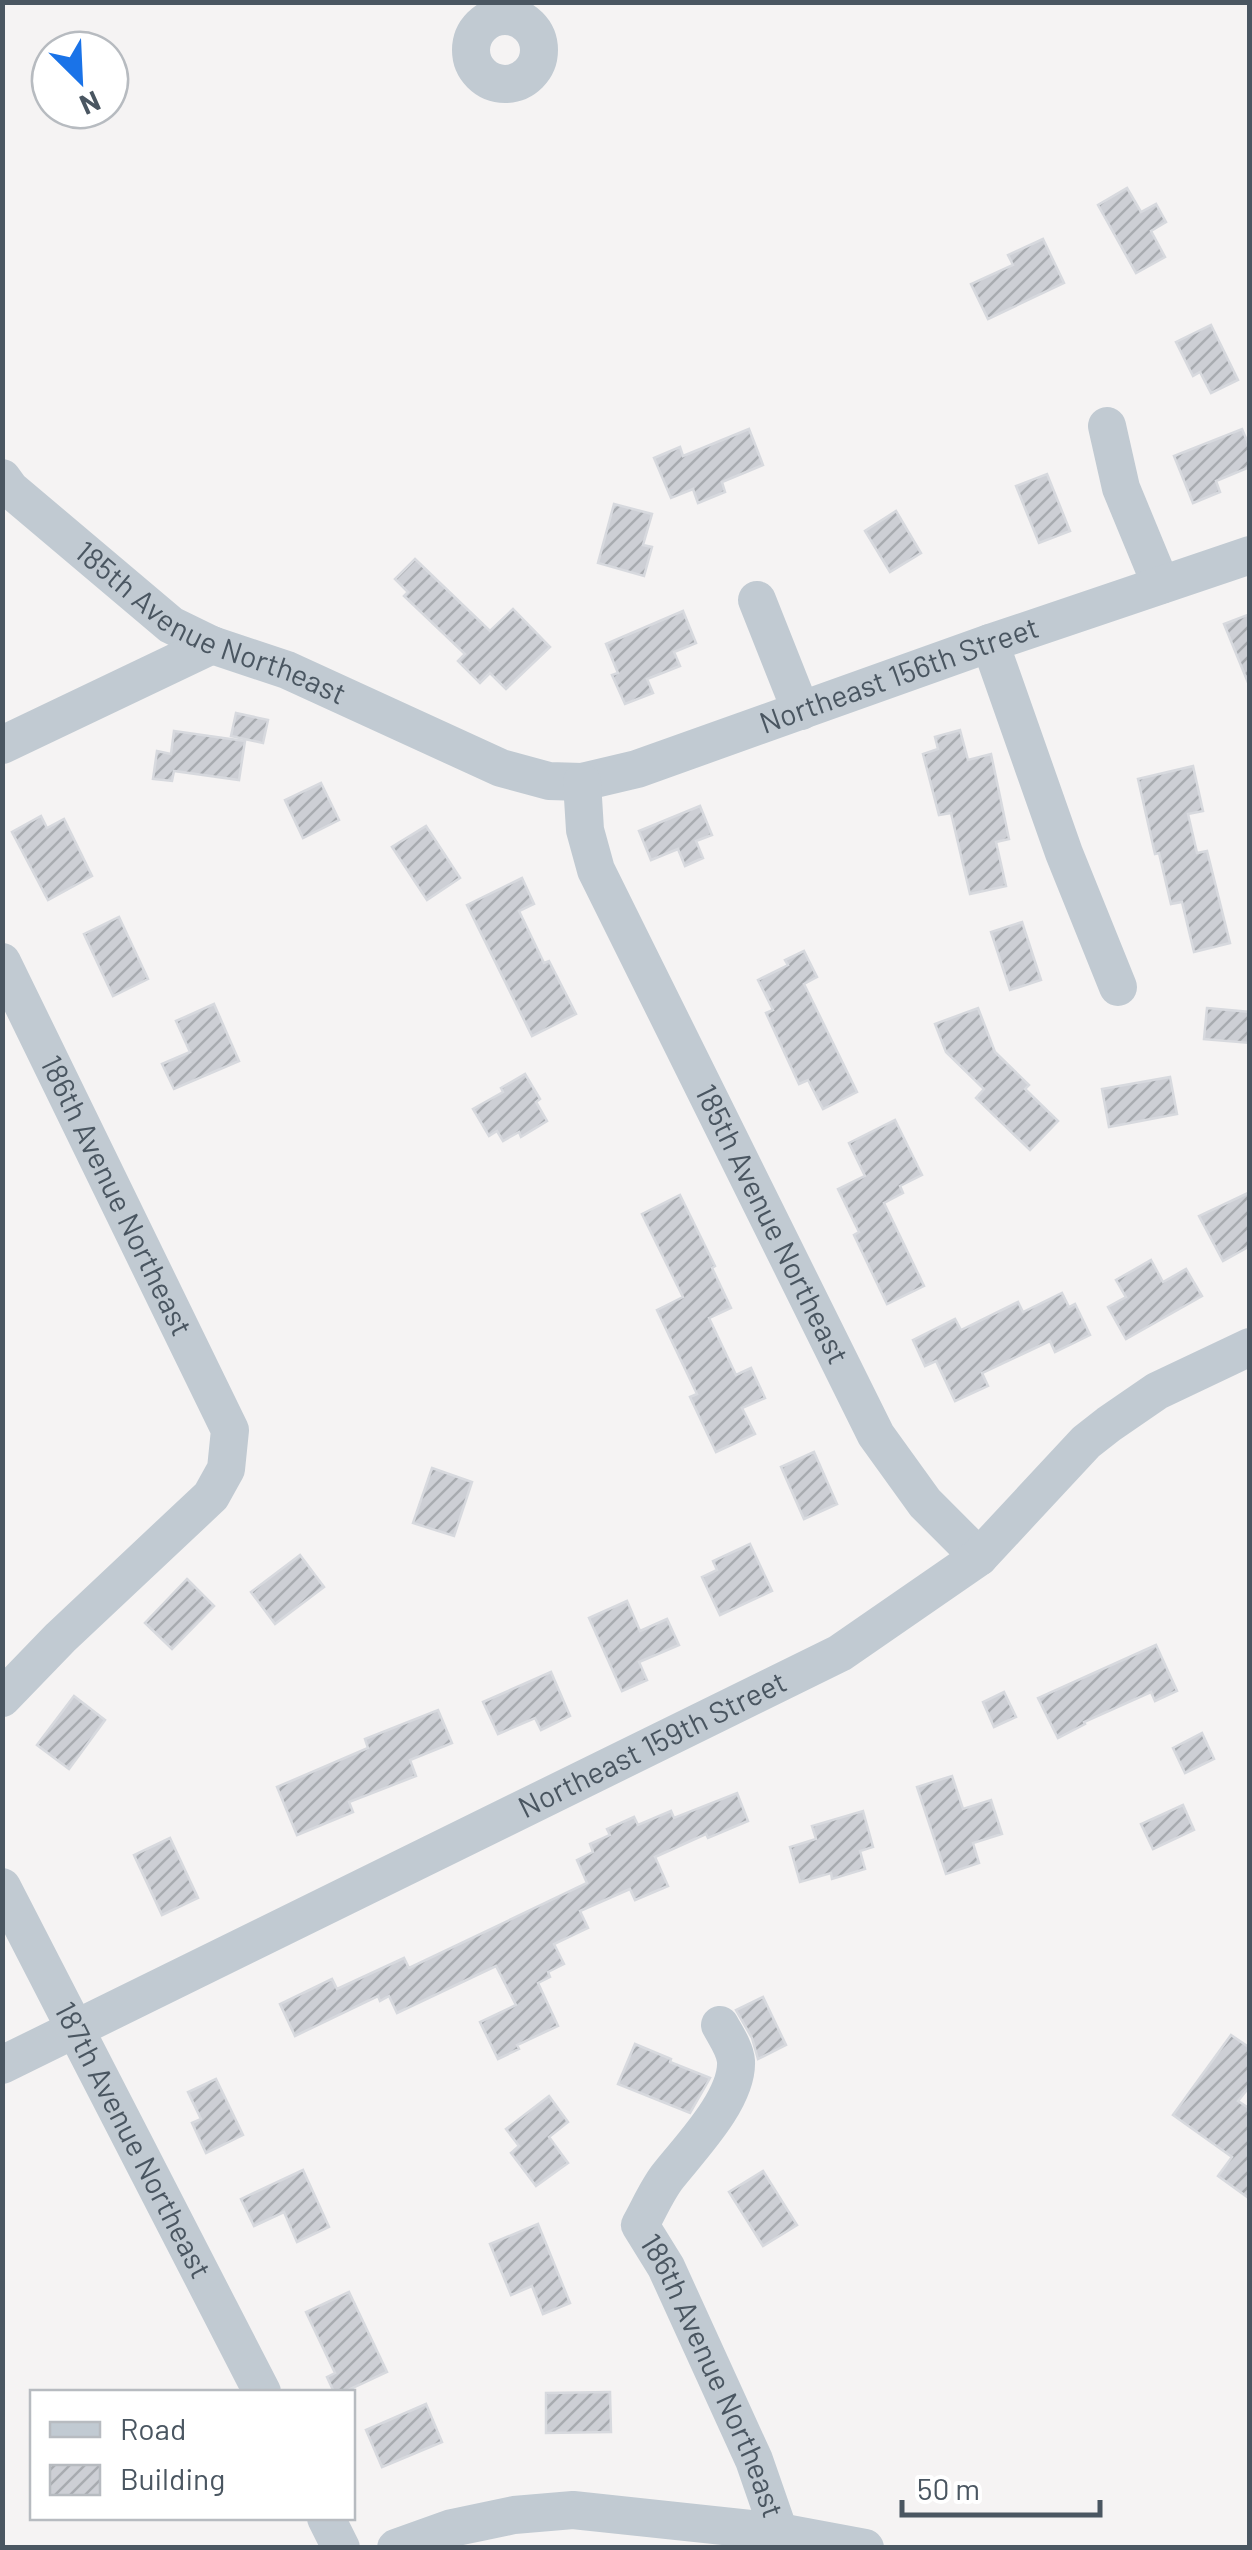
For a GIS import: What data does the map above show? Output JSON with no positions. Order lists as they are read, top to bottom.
{
  "streets": {
    "street": [
      "185th Avenue Northeast",
      "Northeast 156th Street",
      "186th Avenue Northeast",
      "Northeast 159th Street",
      "187th Avenue Northeast"
    ]
  },
  "crossings": [
    ["185th Avenue Northeast", "Northeast 156th Street"],
    ["185th Avenue Northeast", "Northeast 159th Street"],
    ["Northeast 159th Street", "187th Avenue Northeast"]
  ],
  "legend": ["Road", "Building"],
  "scale_bar": "50 m",
  "north": "bottom right"
}
